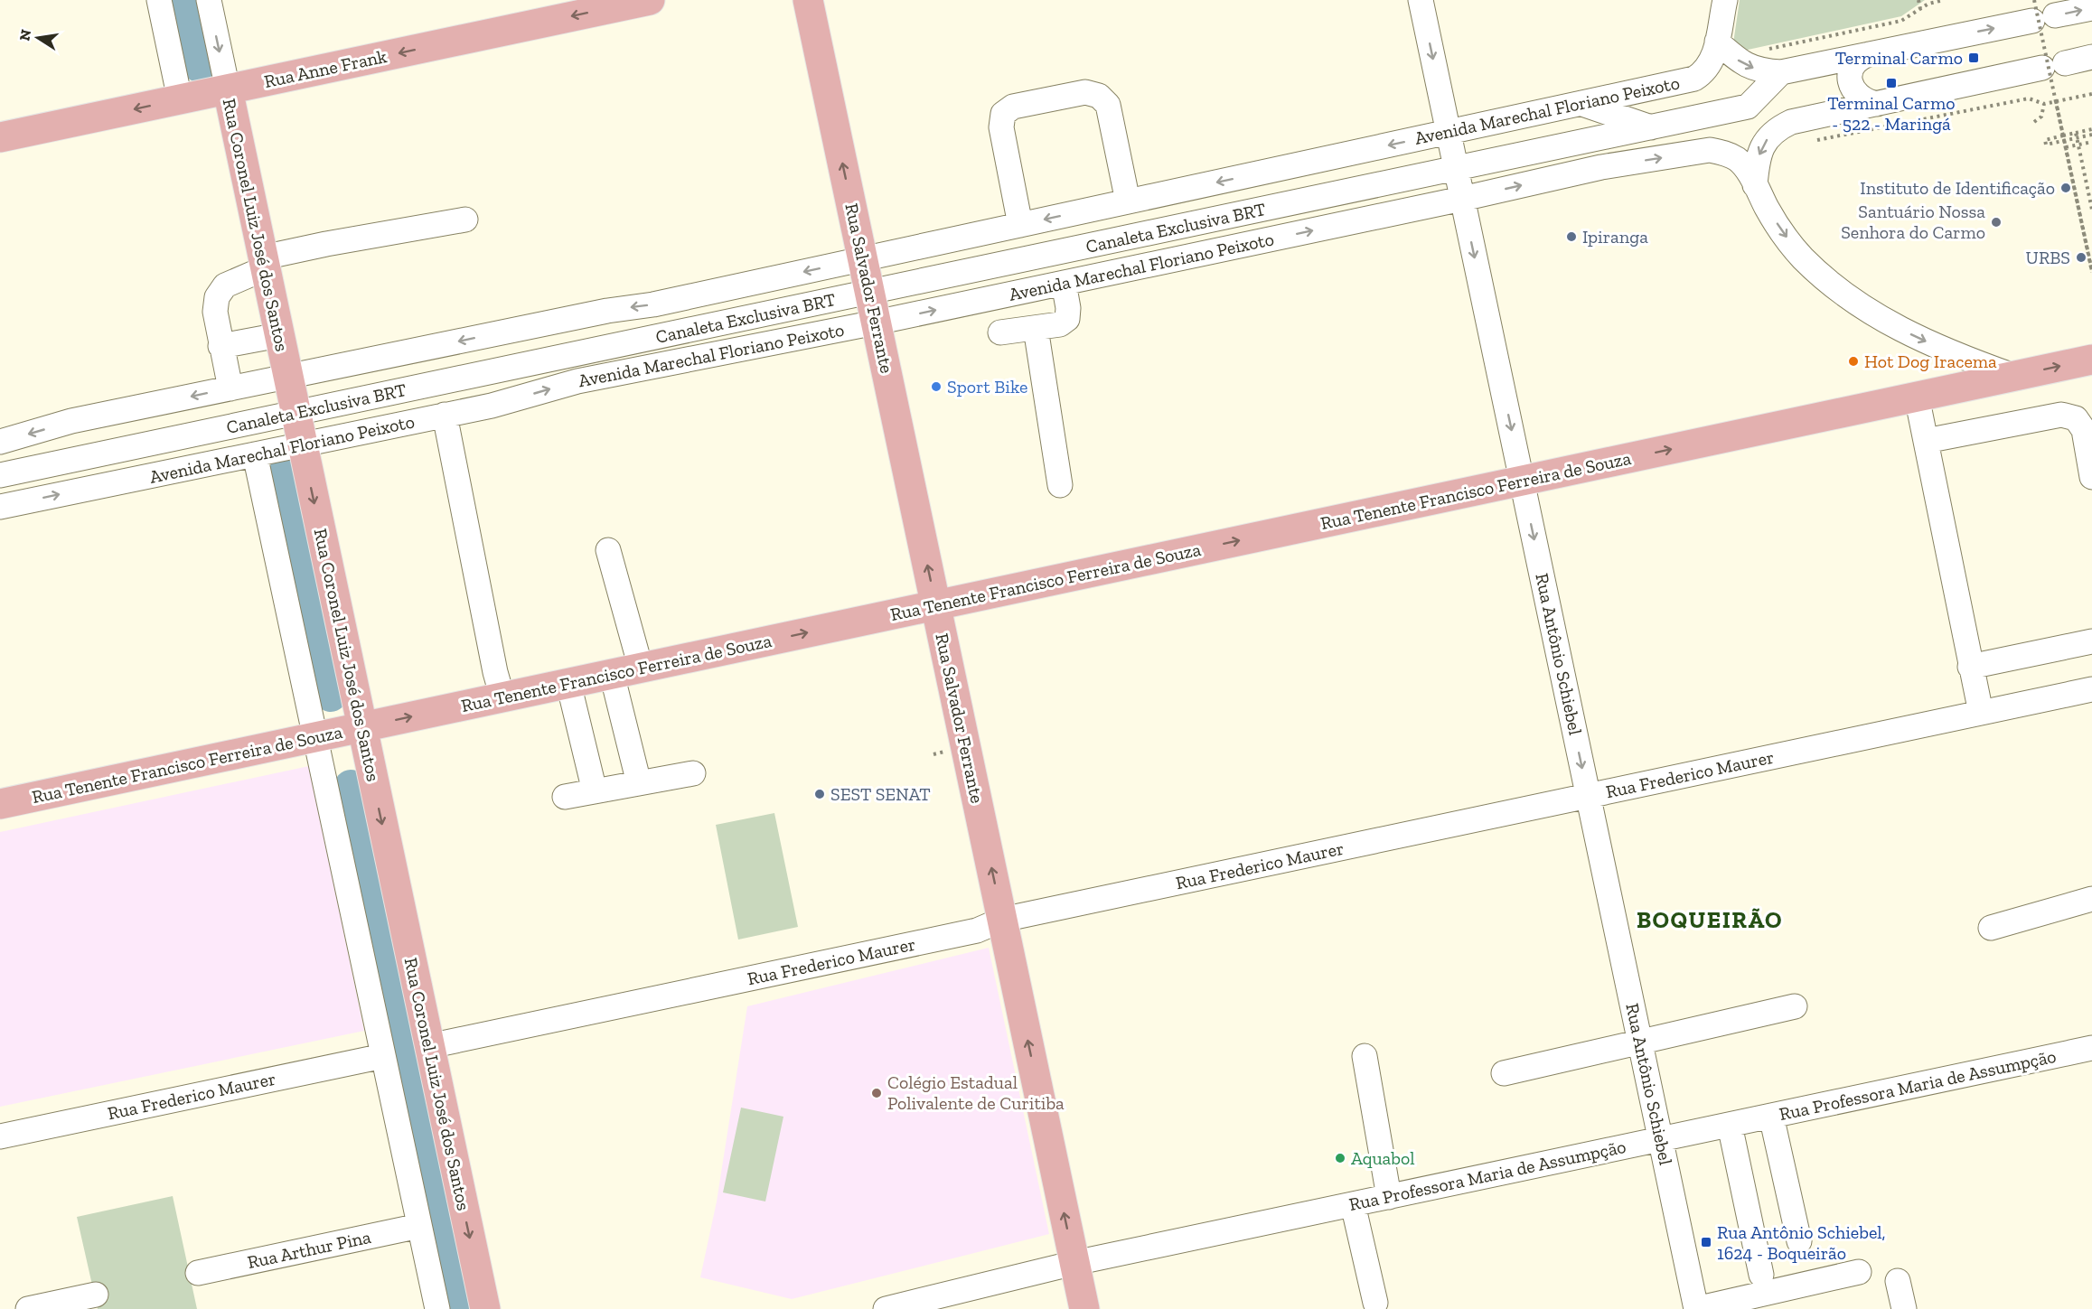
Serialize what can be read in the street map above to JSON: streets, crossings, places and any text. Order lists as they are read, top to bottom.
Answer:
{
  "streets": {
    "main road": [
      "Rua Anne Frank",
      "Rua Coronel Luiz José dos Santos",
      "Rua Salvador Ferrante",
      "Rua Tenente Francisco Ferreira de Souza"
    ],
    "street": [
      "Avenida Marechal Floriano Peixoto",
      "Canaleta Exclusiva BRT",
      "Rua Antônio Schiebel",
      "Rua Frederico Maurer",
      "Rua Professora Maria de Assumpção",
      "Rua Arthur Pina"
    ]
  },
  "crossings": [
    ["Rua Anne Frank", "Rua Coronel Luiz José dos Santos"],
    ["Avenida Marechal Floriano Peixoto", "Rua Coronel Luiz José dos Santos"],
    ["Avenida Marechal Floriano Peixoto", "Canaleta Exclusiva BRT"],
    ["Avenida Marechal Floriano Peixoto", "Rua Salvador Ferrante"],
    ["Avenida Marechal Floriano Peixoto", "Rua Antônio Schiebel"],
    ["Rua Coronel Luiz José dos Santos", "Canaleta Exclusiva BRT"],
    ["Rua Coronel Luiz José dos Santos", "Rua Tenente Francisco Ferreira de Souza"],
    ["Rua Coronel Luiz José dos Santos", "Rua Frederico Maurer"],
    ["Canaleta Exclusiva BRT", "Rua Salvador Ferrante"],
    ["Canaleta Exclusiva BRT", "Rua Antônio Schiebel"],
    ["Rua Salvador Ferrante", "Rua Tenente Francisco Ferreira de Souza"],
    ["Rua Salvador Ferrante", "Rua Frederico Maurer"],
    ["Rua Salvador Ferrante", "Rua Professora Maria de Assumpção"],
    ["Rua Tenente Francisco Ferreira de Souza", "Rua Antônio Schiebel"],
    ["Rua Antônio Schiebel", "Rua Frederico Maurer"],
    ["Rua Antônio Schiebel", "Rua Professora Maria de Assumpção"]
  ],
  "one_way": [
    "Rua Anne Frank",
    "Rua Salvador Ferrante",
    "Rua Tenente Francisco Ferreira de Souza",
    "Rua Antônio Schiebel"
  ],
  "districts": ["BOQUEIRÃO"],
  "places": {
    "transit": ["Terminal Carmo", "Terminal Carmo - 522 - Maringá", "Rua Antônio Schiebel, 1624 - Boqueirão"],
    "other": [
      "Instituto de Identificação",
      "Santuário Nossa Senhora do Carmo",
      "Ipiranga",
      "URBS",
      "Hot Dog Iracema",
      "Sport Bike",
      "SEST SENAT",
      "Colégio Estadual Polivalente de Curitiba",
      "Aquabol"
    ]
  },
  "north": "left"
}
